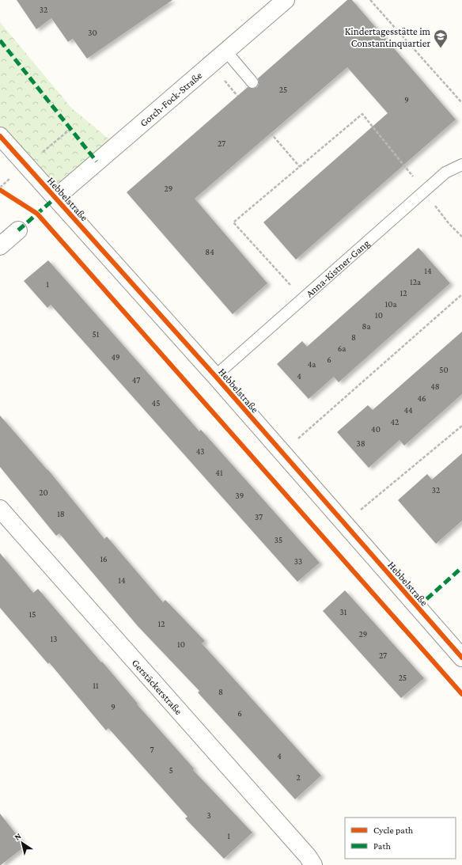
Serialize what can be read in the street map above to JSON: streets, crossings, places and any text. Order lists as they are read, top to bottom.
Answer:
{
  "streets": {
    "street": ["Gorch-Fock-Straße", "Hebbelstraße", "Gerstäckerstraße"],
    "lane": ["Anna-Kistner-Gang"]
  },
  "crossings": [
    ["Gorch-Fock-Straße", "Hebbelstraße"],
    ["Hebbelstraße", "Anna-Kistner-Gang"]
  ],
  "places": {
    "school or university": ["Kindertagesstätte im Constantinquartier"]
  },
  "house_numbers": [
    "32",
    "30",
    "25",
    "9",
    "27",
    "29",
    "84",
    "14",
    "12a",
    "1",
    "12",
    "10a",
    "10",
    "8a",
    "51",
    "8",
    "6a",
    "49",
    "6",
    "4a",
    "50",
    "4",
    "47",
    "48",
    "46",
    "45",
    "44",
    "42",
    "40",
    "38",
    "43",
    "41",
    "32",
    "20",
    "39",
    "18",
    "37",
    "35",
    "16",
    "33",
    "14",
    "31",
    "15",
    "12",
    "29",
    "13",
    "10",
    "27",
    "25",
    "11",
    "8",
    "9",
    "6",
    "7",
    "4",
    "5",
    "2",
    "3",
    "1"
  ],
  "legend": ["Cycle path", "Path"],
  "north": "top left"
}
